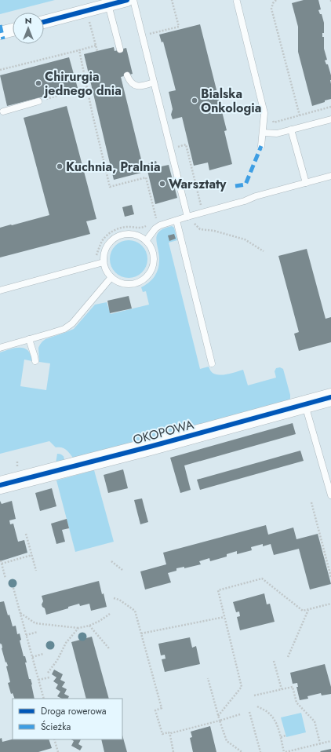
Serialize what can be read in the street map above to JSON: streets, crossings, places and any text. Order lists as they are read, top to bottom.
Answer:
{
  "streets": {
    "street": ["OKOPOWA"]
  },
  "places": [
    "Chirurgia jednego dnia",
    "Bialska Onkologia",
    "Kuchnia, Pralnia",
    "Warsztaty"
  ],
  "legend": ["Droga rowerowa", "Ścieżka"],
  "north": "top"
}
